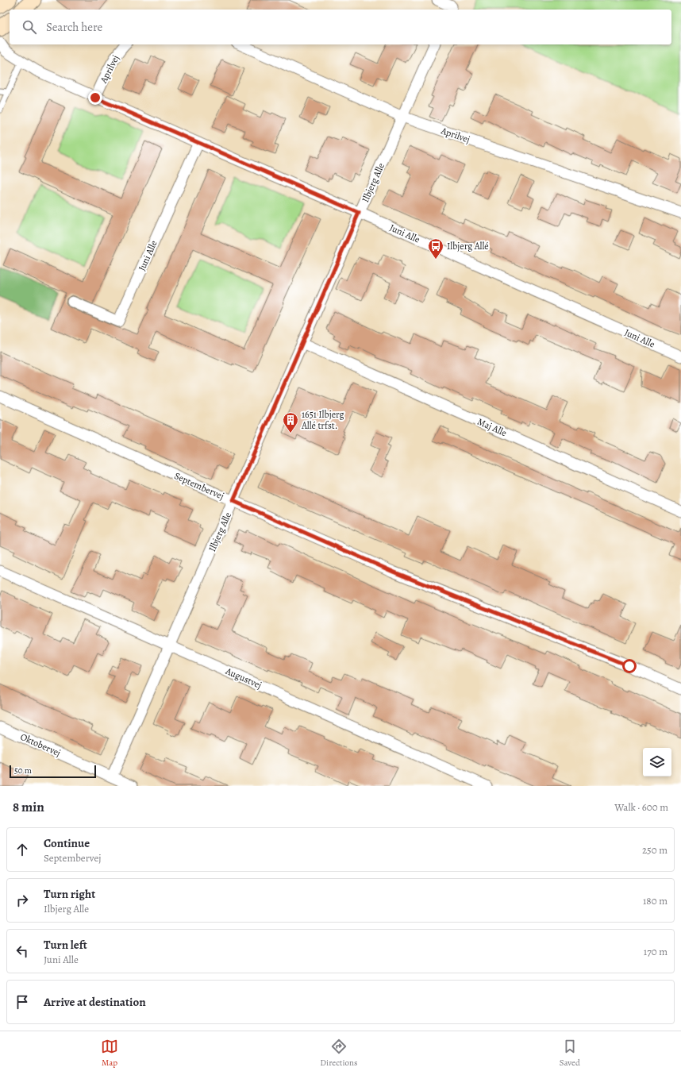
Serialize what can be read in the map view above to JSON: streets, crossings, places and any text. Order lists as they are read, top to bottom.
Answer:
{
  "streets": {
    "street": [
      "Aprilvej",
      "Ilbjerg Alle",
      "Juni Alle",
      "Maj Alle",
      "Septembervej",
      "Augustvej",
      "Oktobervej"
    ]
  },
  "crossings": [
    ["Aprilvej", "Ilbjerg Alle"],
    ["Aprilvej", "Juni Alle"],
    ["Ilbjerg Alle", "Juni Alle"],
    ["Ilbjerg Alle", "Maj Alle"],
    ["Ilbjerg Alle", "Septembervej"],
    ["Ilbjerg Alle", "Augustvej"],
    ["Ilbjerg Alle", "Oktobervej"]
  ],
  "places": {
    "bus stop": ["Ilbjerg Allé"],
    "building": ["1651 Ilbjerg Allé trfst."]
  },
  "scale_bar": "50 m",
  "page": {
    "search": "Search here",
    "scale": "50 m",
    "heading": ["8 min", "Walk · 600 m"],
    "list": [
      ["Continue", "Septembervej", "250 m"],
      ["Turn right", "Ilbjerg Alle", "180 m"],
      ["Turn left", "Juni Alle", "170 m"],
      "Arrive at destination"
    ],
    "nav": ["Map", "Directions", "Saved"]
  }
}
